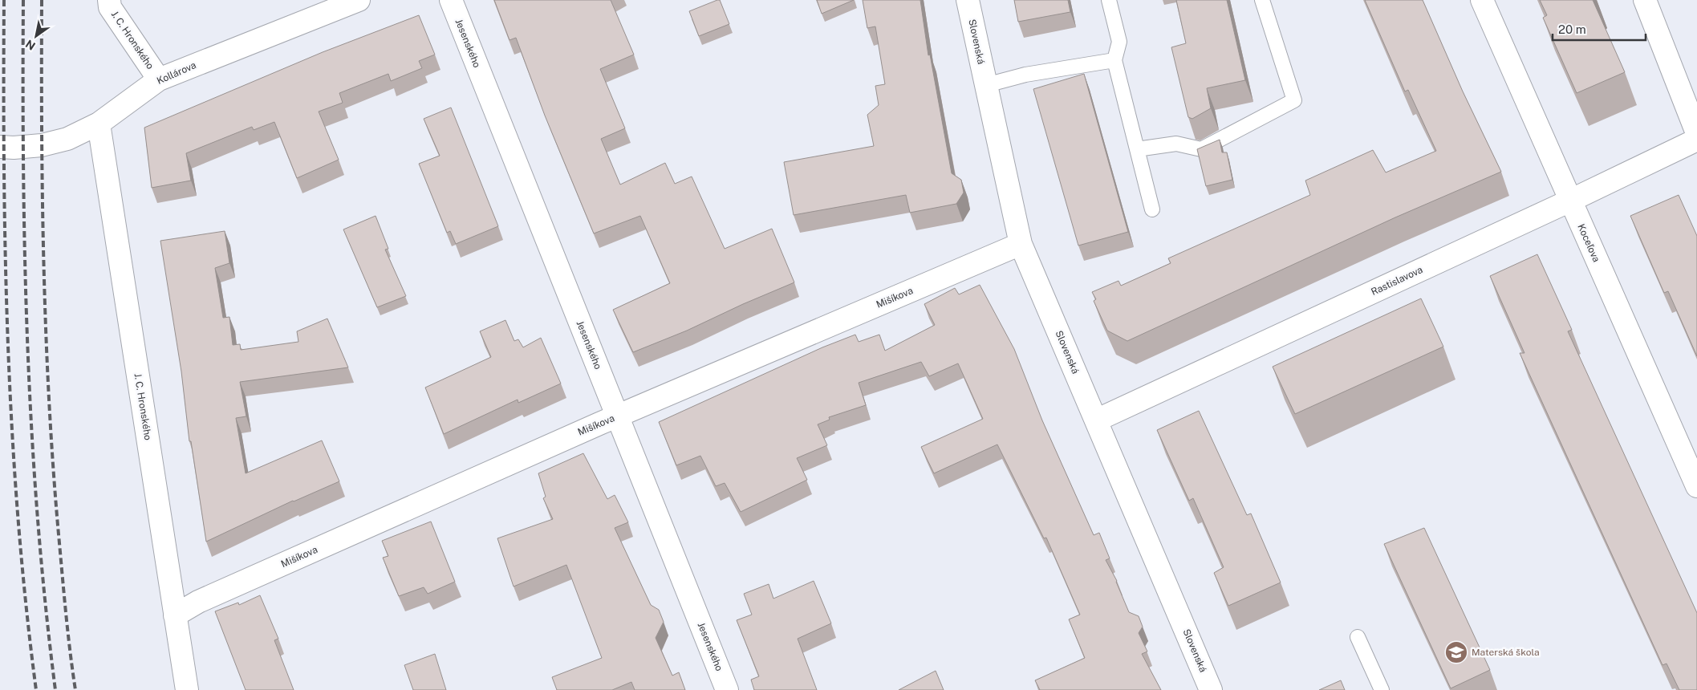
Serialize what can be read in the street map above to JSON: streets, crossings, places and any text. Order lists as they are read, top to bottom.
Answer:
{
  "streets": {
    "street": [
      "J. C. Hronského",
      "Slovenská",
      "Jesenského",
      "Kollárova",
      "Koceľova",
      "Rastislavova",
      "Mišíkova"
    ]
  },
  "crossings": [
    ["J. C. Hronského", "Kollárova"],
    ["J. C. Hronského", "Mišíkova"],
    ["Slovenská", "Rastislavova"],
    ["Slovenská", "Mišíkova"],
    ["Jesenského", "Mišíkova"],
    ["Koceľova", "Rastislavova"]
  ],
  "places": {
    "school or university": ["Materská škola"]
  },
  "scale_bar": "20 m",
  "north": "bottom left"
}
